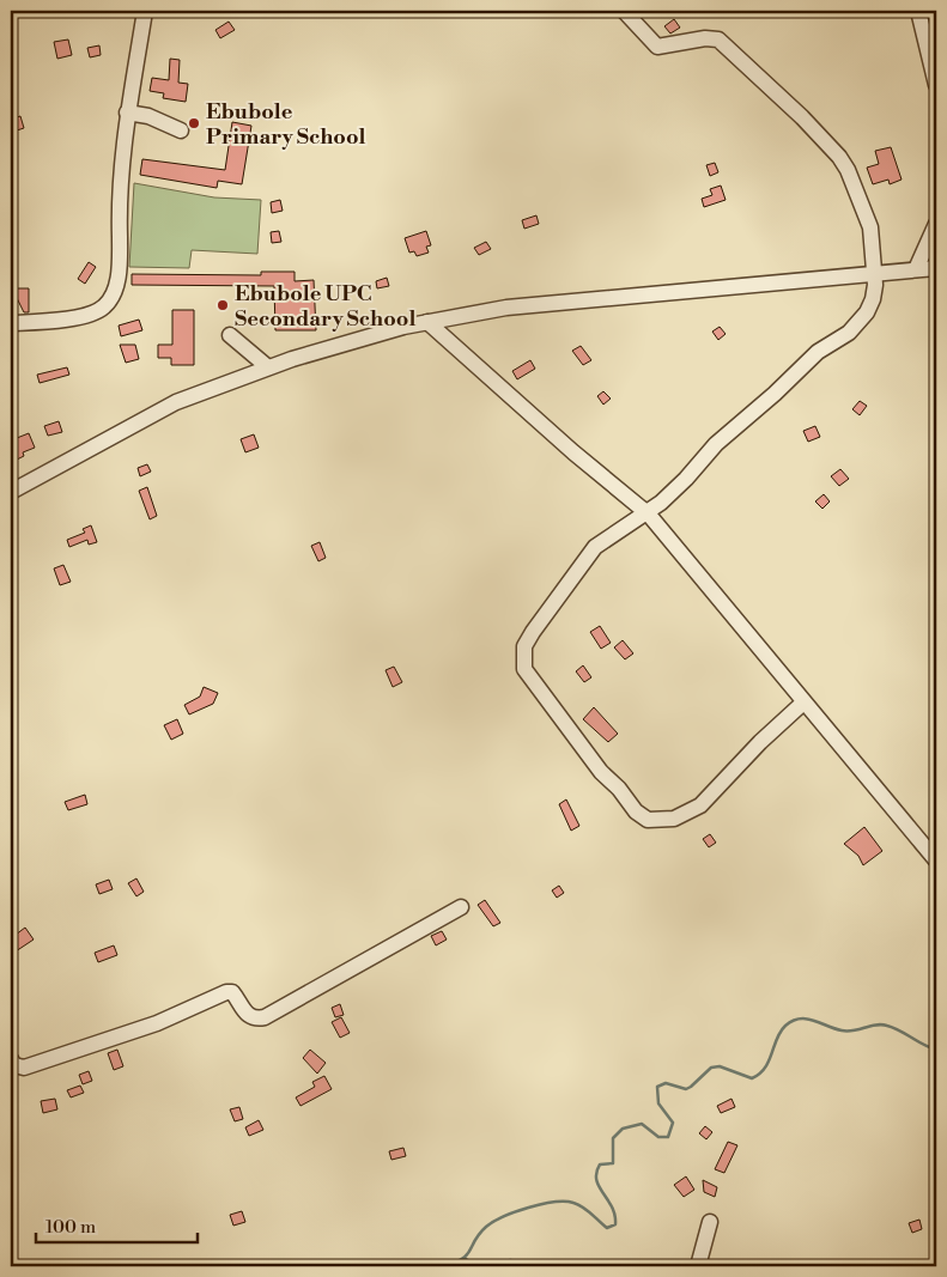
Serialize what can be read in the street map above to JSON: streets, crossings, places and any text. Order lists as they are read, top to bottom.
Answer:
{
  "places": ["Ebubole Primary School", "Ebubole UPC Secondary School"],
  "scale_bar": "100 m"
}
